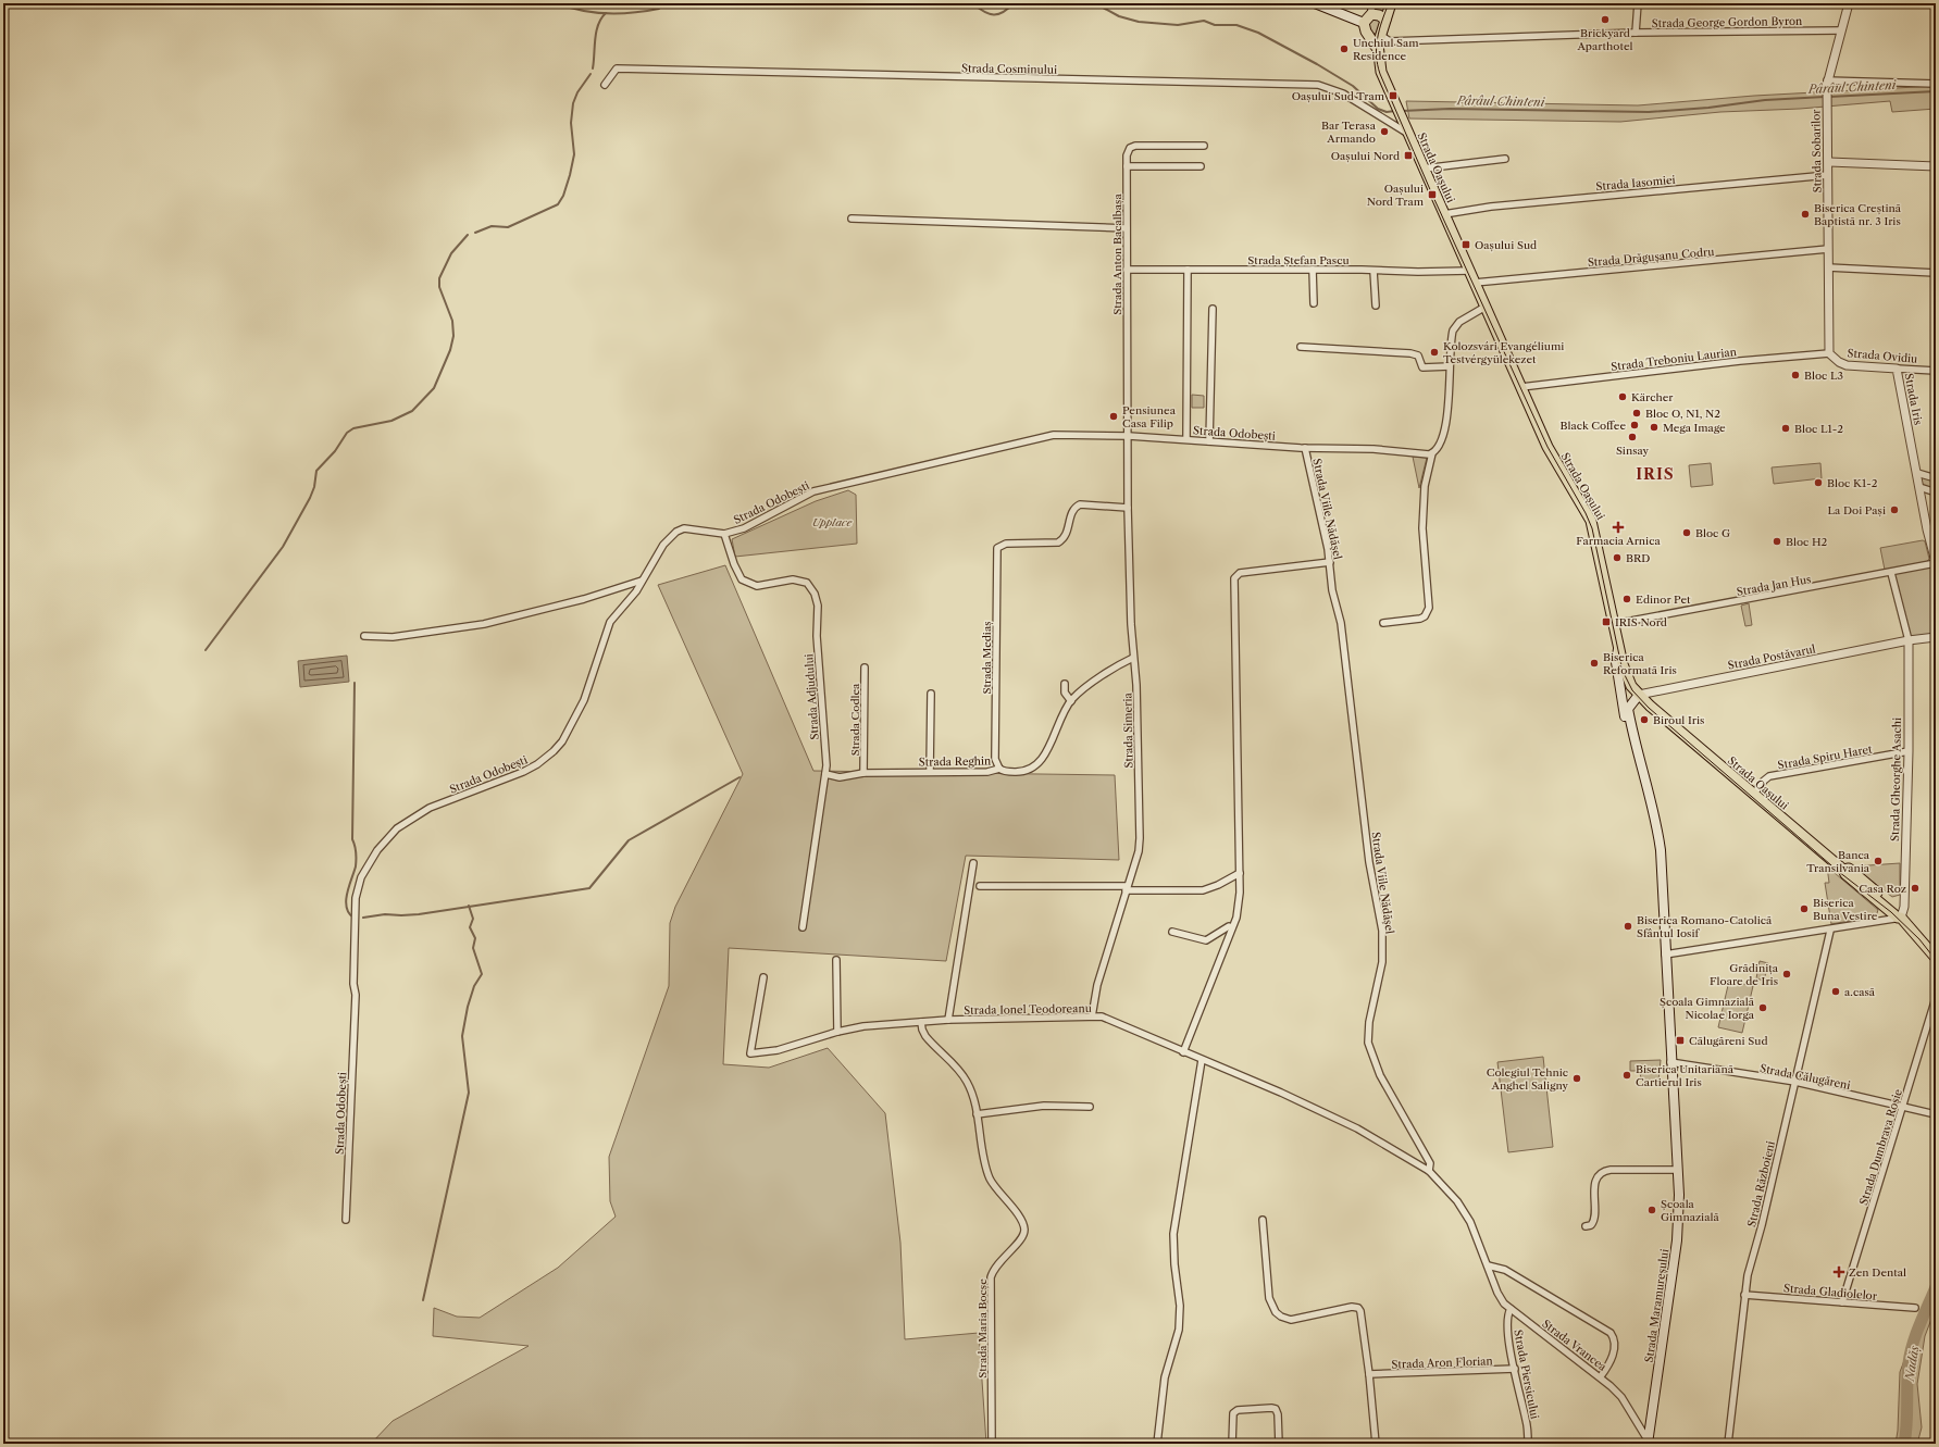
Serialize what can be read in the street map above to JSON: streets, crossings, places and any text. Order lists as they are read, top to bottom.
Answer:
{
  "streets": {
    "main road": ["Strada Oașului", "Strada Maramureșului"],
    "street": [
      "Strada George Gordon Byron",
      "Strada Cosminului",
      "Strada Sobarilor",
      "Strada Iasomiei",
      "Strada Anton Bacalbașa",
      "Strada Drăgușanu Codru",
      "Strada Ștefan Pascu",
      "Strada Ovidiu",
      "Strada Treboniu Laurian",
      "Strada Iris",
      "Strada Odobești",
      "Strada Viile Nădășel",
      "Strada Jan Hus",
      "Strada Postăvarul",
      "Strada Mediaș",
      "Strada Adjudului",
      "Strada Codlea",
      "Strada Simeria",
      "Strada Spiru Haret",
      "Strada Reghin",
      "Strada Gheorghe Asachi",
      "Strada Ionel Teodoreanu",
      "Strada Călugăreni",
      "Strada Dumbrava Roșie",
      "Strada Războieni",
      "Strada Gladiolelor",
      "Strada Maria Bocșe",
      "Strada Vrancea",
      "Strada Aron Florian",
      "Strada Piersicului"
    ]
  },
  "crossings": [
    ["Strada George Gordon Byron", "Strada Sobarilor"],
    ["Strada George Gordon Byron", "Strada Oașului"],
    ["Strada Cosminului", "Strada Oașului"],
    ["Strada Sobarilor", "Strada Iasomiei"],
    ["Strada Sobarilor", "Strada Drăgușanu Codru"],
    ["Strada Sobarilor", "Strada Ovidiu"],
    ["Strada Sobarilor", "Strada Treboniu Laurian"],
    ["Strada Oașului", "Strada Iasomiei"],
    ["Strada Oașului", "Strada Drăgușanu Codru"],
    ["Strada Oașului", "Strada Ștefan Pascu"],
    ["Strada Oașului", "Strada Treboniu Laurian"],
    ["Strada Oașului", "Strada Jan Hus"],
    ["Strada Oașului", "Strada Postăvarul"],
    ["Strada Oașului", "Strada Spiru Haret"],
    ["Strada Oașului", "Strada Gheorghe Asachi"],
    ["Strada Oașului", "Strada Maramureșului"],
    ["Strada Anton Bacalbașa", "Strada Ștefan Pascu"],
    ["Strada Anton Bacalbașa", "Strada Odobești"],
    ["Strada Anton Bacalbașa", "Strada Simeria"],
    ["Strada Ovidiu", "Strada Treboniu Laurian"],
    ["Strada Ovidiu", "Strada Iris"],
    ["Strada Iris", "Strada Jan Hus"],
    ["Strada Odobești", "Strada Viile Nădășel"],
    ["Strada Odobești", "Strada Adjudului"],
    ["Strada Odobești", "Strada Simeria"],
    ["Strada Viile Nădășel", "Strada Ionel Teodoreanu"],
    ["Strada Viile Nădășel", "Strada Vrancea"],
    ["Strada Postăvarul", "Strada Gheorghe Asachi"],
    ["Strada Postăvarul", "Strada Maramureșului"],
    ["Strada Mediaș", "Strada Simeria"],
    ["Strada Mediaș", "Strada Reghin"],
    ["Strada Adjudului", "Strada Reghin"],
    ["Strada Codlea", "Strada Reghin"],
    ["Strada Simeria", "Strada Reghin"],
    ["Strada Simeria", "Strada Ionel Teodoreanu"],
    ["Strada Spiru Haret", "Strada Gheorghe Asachi"],
    ["Strada Ionel Teodoreanu", "Strada Maria Bocșe"],
    ["Strada Călugăreni", "Strada Dumbrava Roșie"],
    ["Strada Călugăreni", "Strada Războieni"],
    ["Strada Călugăreni", "Strada Maramureșului"],
    ["Strada Dumbrava Roșie", "Strada Gladiolelor"],
    ["Strada Războieni", "Strada Gladiolelor"],
    ["Strada Maramureșului", "Strada Vrancea"],
    ["Strada Vrancea", "Strada Piersicului"],
    ["Strada Aron Florian", "Strada Piersicului"]
  ],
  "districts": ["IRIS"],
  "water": ["Pârâul Chinteni", "Nadăș"],
  "parks": ["Upplace"],
  "places": {
    "other": [
      "Brickyard Aparthotel",
      "Unchiul Sam Residence",
      "Bar Terasa Armando",
      "Biserica Creștină Baptistă nr. 3 Iris",
      "Kolozsvári Evangéliumi Testvérgyülekezet",
      "Bloc L3",
      "Kärcher",
      "Bloc O, N1, N2",
      "Pensiunea Casa Filip",
      "Black Coffee",
      "Mega Image",
      "Bloc L1-2",
      "Sinsay",
      "Bloc K1-2",
      "La Doi Pași",
      "Bloc G",
      "Bloc H2",
      "BRD",
      "Edinor Pet",
      "Biserica Reformată Iris",
      "Biroul Iris",
      "Banca Transilvania",
      "Casa Roz",
      "Biserica Buna Vestire",
      "Biserica Romano-Catolică Sfântul Iosif",
      "Grădinița Floare de Iris",
      "a.casă",
      "Școala Gimnazială Nicolae Iorga",
      "Biserica Unitariană Cartierul Iris",
      "Colegiul Tehnic Anghel Saligny",
      "Școala Gimnazială"
    ],
    "transit": [
      "Oașului Sud Tram",
      "Oașului Nord",
      "Oașului Nord Tram",
      "Oașului Sud",
      "IRIS Nord",
      "Călugăreni Sud"
    ],
    "health": ["Farmacia Arnica", "Zen Dental"]
  }
}
